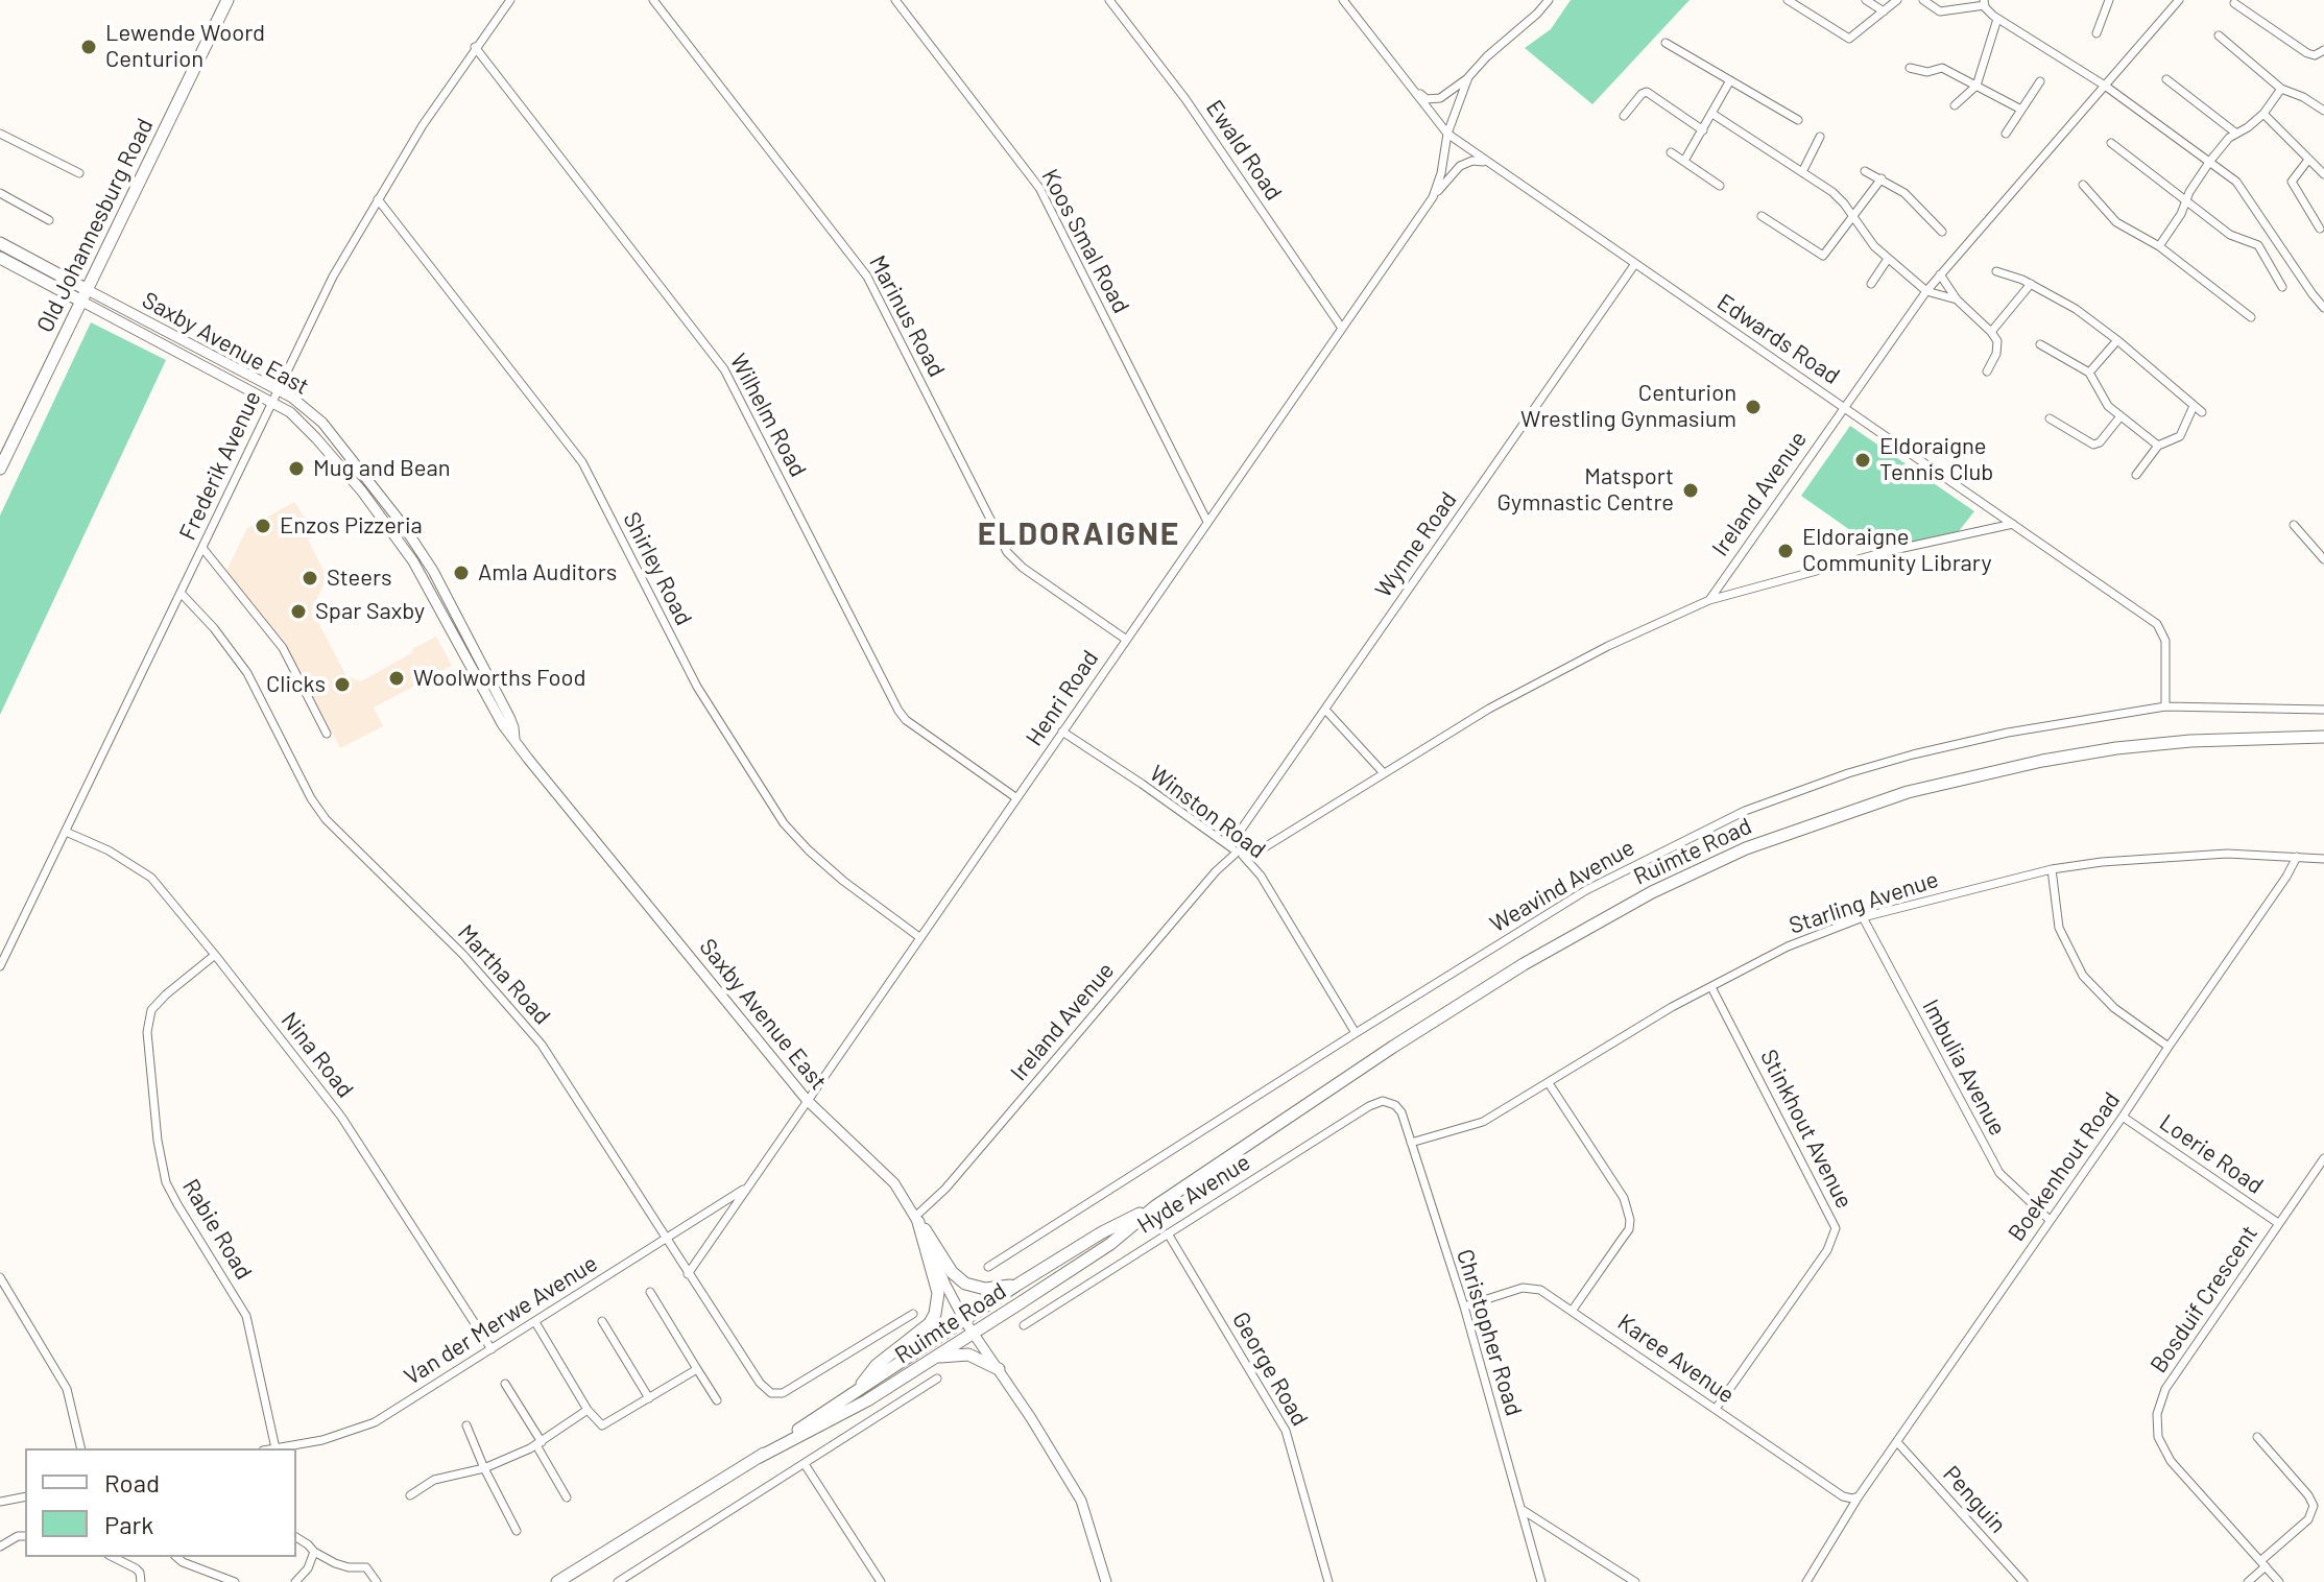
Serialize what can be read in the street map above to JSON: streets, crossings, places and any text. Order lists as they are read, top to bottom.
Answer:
{
  "streets": {
    "main road": ["Old Johannesburg Road", "Ruimte Road"],
    "street": [
      "Ewald Road",
      "Koos Smal Road",
      "Marinus Road",
      "Edwards Road",
      "Saxby Avenue East",
      "Wilhelm Road",
      "Frederik Avenue",
      "Ireland Avenue",
      "Wynne Road",
      "Shirley Road",
      "Henri Road",
      "Winston Road",
      "Weavind Avenue",
      "Starling Avenue",
      "Martha Road",
      "Nina Road",
      "Imbulia Avenue",
      "Stinkhout Avenue",
      "Loerie Road",
      "Boekenhout Road",
      "Hyde Avenue",
      "Rabie Road",
      "Bosduif Crescent",
      "Van der Merwe Avenue",
      "Christopher Road",
      "Karee Avenue",
      "George Road",
      "Penguin"
    ]
  },
  "crossings": [
    ["Ewald Road", "Henri Road"],
    ["Old Johannesburg Road", "Saxby Avenue East"],
    ["Koos Smal Road", "Henri Road"],
    ["Marinus Road", "Henri Road"],
    ["Edwards Road", "Ireland Avenue"],
    ["Edwards Road", "Wynne Road"],
    ["Edwards Road", "Henri Road"],
    ["Edwards Road", "Weavind Avenue"],
    ["Saxby Avenue East", "Frederik Avenue"],
    ["Saxby Avenue East", "Ireland Avenue"],
    ["Saxby Avenue East", "Henri Road"],
    ["Saxby Avenue East", "Ruimte Road"],
    ["Wilhelm Road", "Frederik Avenue"],
    ["Wilhelm Road", "Henri Road"],
    ["Frederik Avenue", "Shirley Road"],
    ["Frederik Avenue", "Martha Road"],
    ["Frederik Avenue", "Nina Road"],
    ["Ireland Avenue", "Winston Road"],
    ["Wynne Road", "Winston Road"],
    ["Shirley Road", "Henri Road"],
    ["Henri Road", "Winston Road"],
    ["Henri Road", "Martha Road"],
    ["Henri Road", "Van der Merwe Avenue"],
    ["Winston Road", "Weavind Avenue"],
    ["Starling Avenue", "Imbulia Avenue"],
    ["Starling Avenue", "Stinkhout Avenue"],
    ["Starling Avenue", "Boekenhout Road"],
    ["Starling Avenue", "Christopher Road"],
    ["Martha Road", "Van der Merwe Avenue"],
    ["Nina Road", "Rabie Road"],
    ["Nina Road", "Van der Merwe Avenue"],
    ["Imbulia Avenue", "Boekenhout Road"],
    ["Stinkhout Avenue", "Karee Avenue"],
    ["Loerie Road", "Boekenhout Road"],
    ["Loerie Road", "Bosduif Crescent"],
    ["Boekenhout Road", "Karee Avenue"],
    ["Boekenhout Road", "Penguin"],
    ["Hyde Avenue", "Christopher Road"],
    ["Hyde Avenue", "George Road"],
    ["Rabie Road", "Van der Merwe Avenue"],
    ["Christopher Road", "Karee Avenue"]
  ],
  "districts": ["ELDORAIGNE"],
  "places": [
    "Lewende Woord Centurion",
    "Centurion Wrestling Gynmasium",
    "Eldoraigne Tennis Club",
    "Mug and Bean",
    "Matsport Gymnastic Centre",
    "Enzos Pizzeria",
    "Eldoraigne Community Library",
    "Amla Auditors",
    "Steers",
    "Spar Saxby",
    "Woolworths Food",
    "Clicks"
  ],
  "legend": ["Road", "Park"]
}
